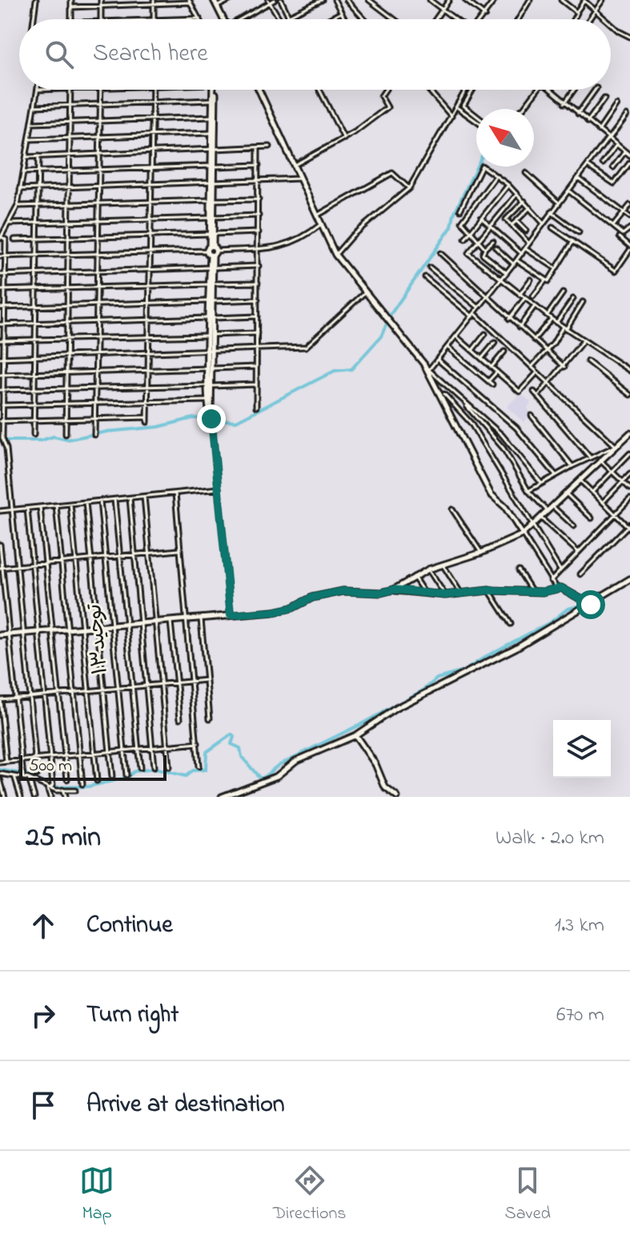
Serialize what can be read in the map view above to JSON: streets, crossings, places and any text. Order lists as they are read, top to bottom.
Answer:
{
  "streets": {
    "street": ["توحید۱۳"]
  },
  "scale_bar": "500 m",
  "north": "top left",
  "page": {
    "search": "Search here",
    "scale": "500 m",
    "heading": ["25 min", "Walk · 2.0 km"],
    "list": [
      ["Continue", "1.3 km"],
      ["Turn right", "670 m"],
      "Arrive at destination"
    ],
    "nav": ["Map", "Directions", "Saved"]
  }
}
